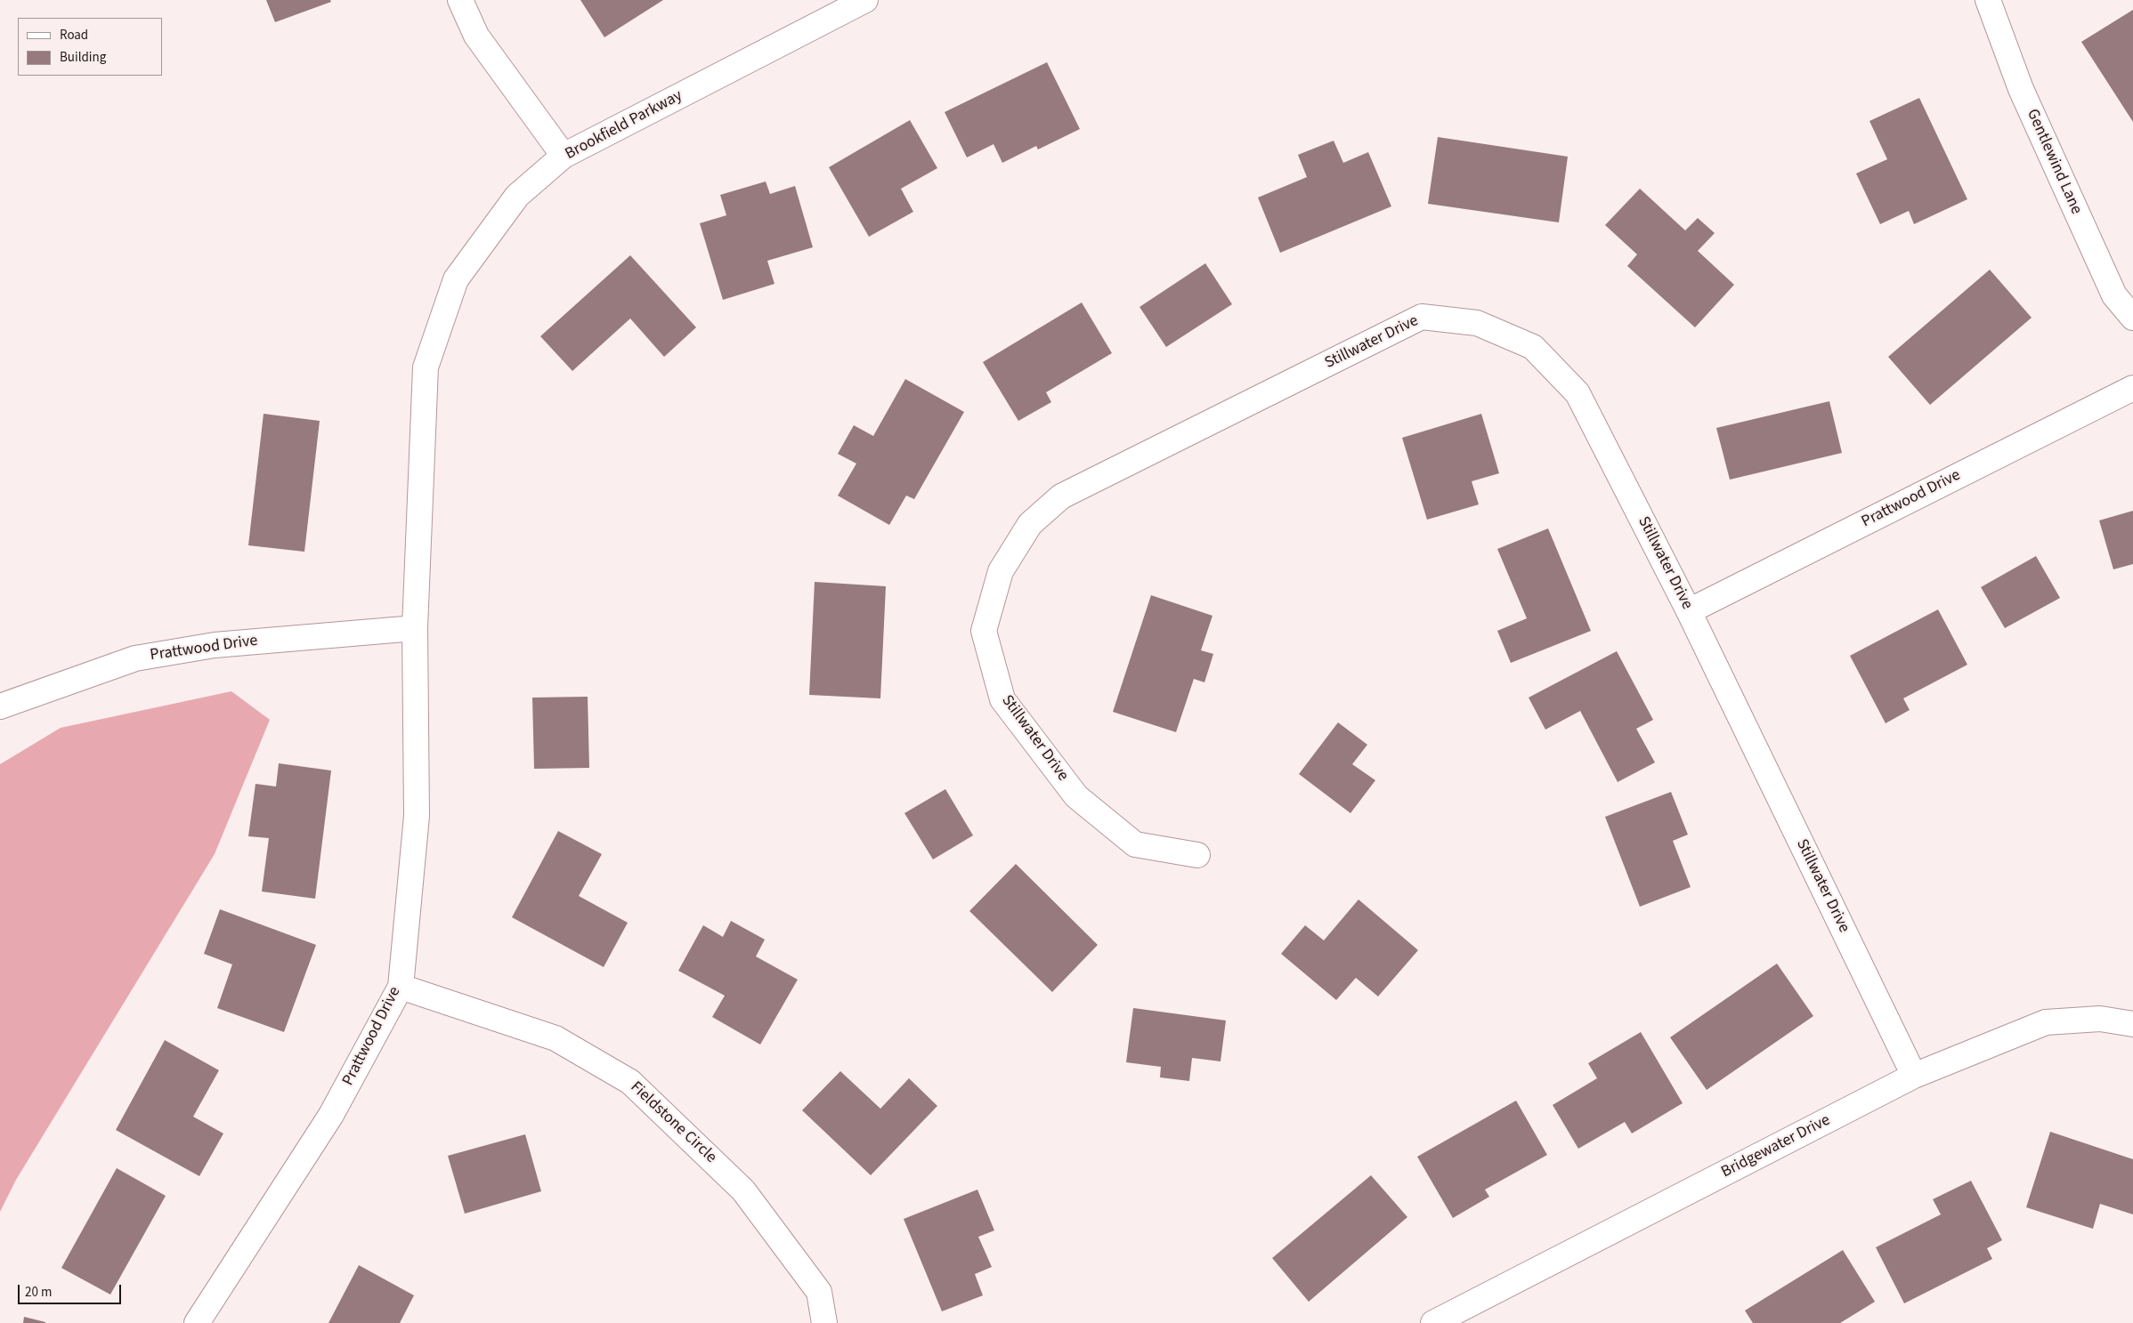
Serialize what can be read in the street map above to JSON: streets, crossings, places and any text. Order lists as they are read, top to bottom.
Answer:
{
  "streets": {
    "street": [
      "Brookfield Parkway",
      "Gentlewind Lane",
      "Stillwater Drive",
      "Prattwood Drive",
      "Fieldstone Circle",
      "Bridgewater Drive"
    ]
  },
  "crossings": [
    ["Brookfield Parkway", "Prattwood Drive"],
    ["Stillwater Drive", "Prattwood Drive"],
    ["Stillwater Drive", "Bridgewater Drive"],
    ["Prattwood Drive", "Fieldstone Circle"]
  ],
  "legend": ["Road", "Building"],
  "scale_bar": "20 m"
}
